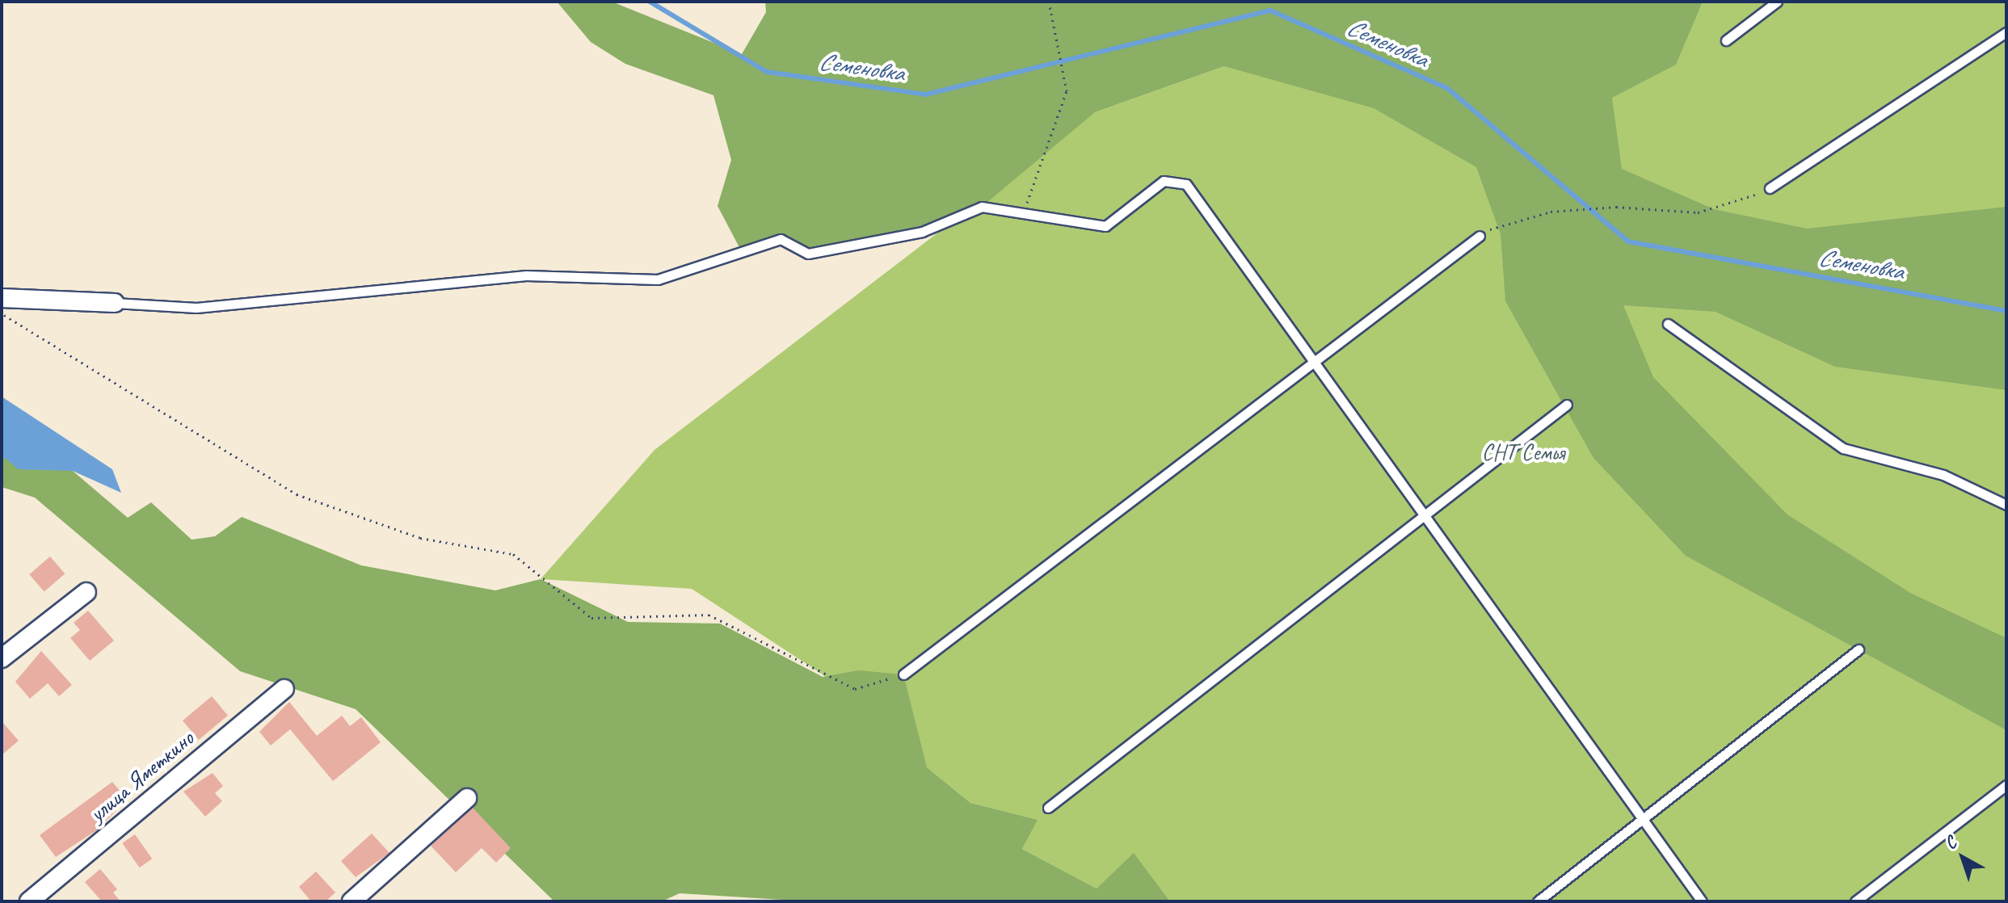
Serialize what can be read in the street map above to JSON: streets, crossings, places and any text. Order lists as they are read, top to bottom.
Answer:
{
  "streets": {
    "street": ["улица Яметкино"]
  },
  "water": ["Семеновка"],
  "parks": ["СНТ Семья"],
  "north": "top left"
}
